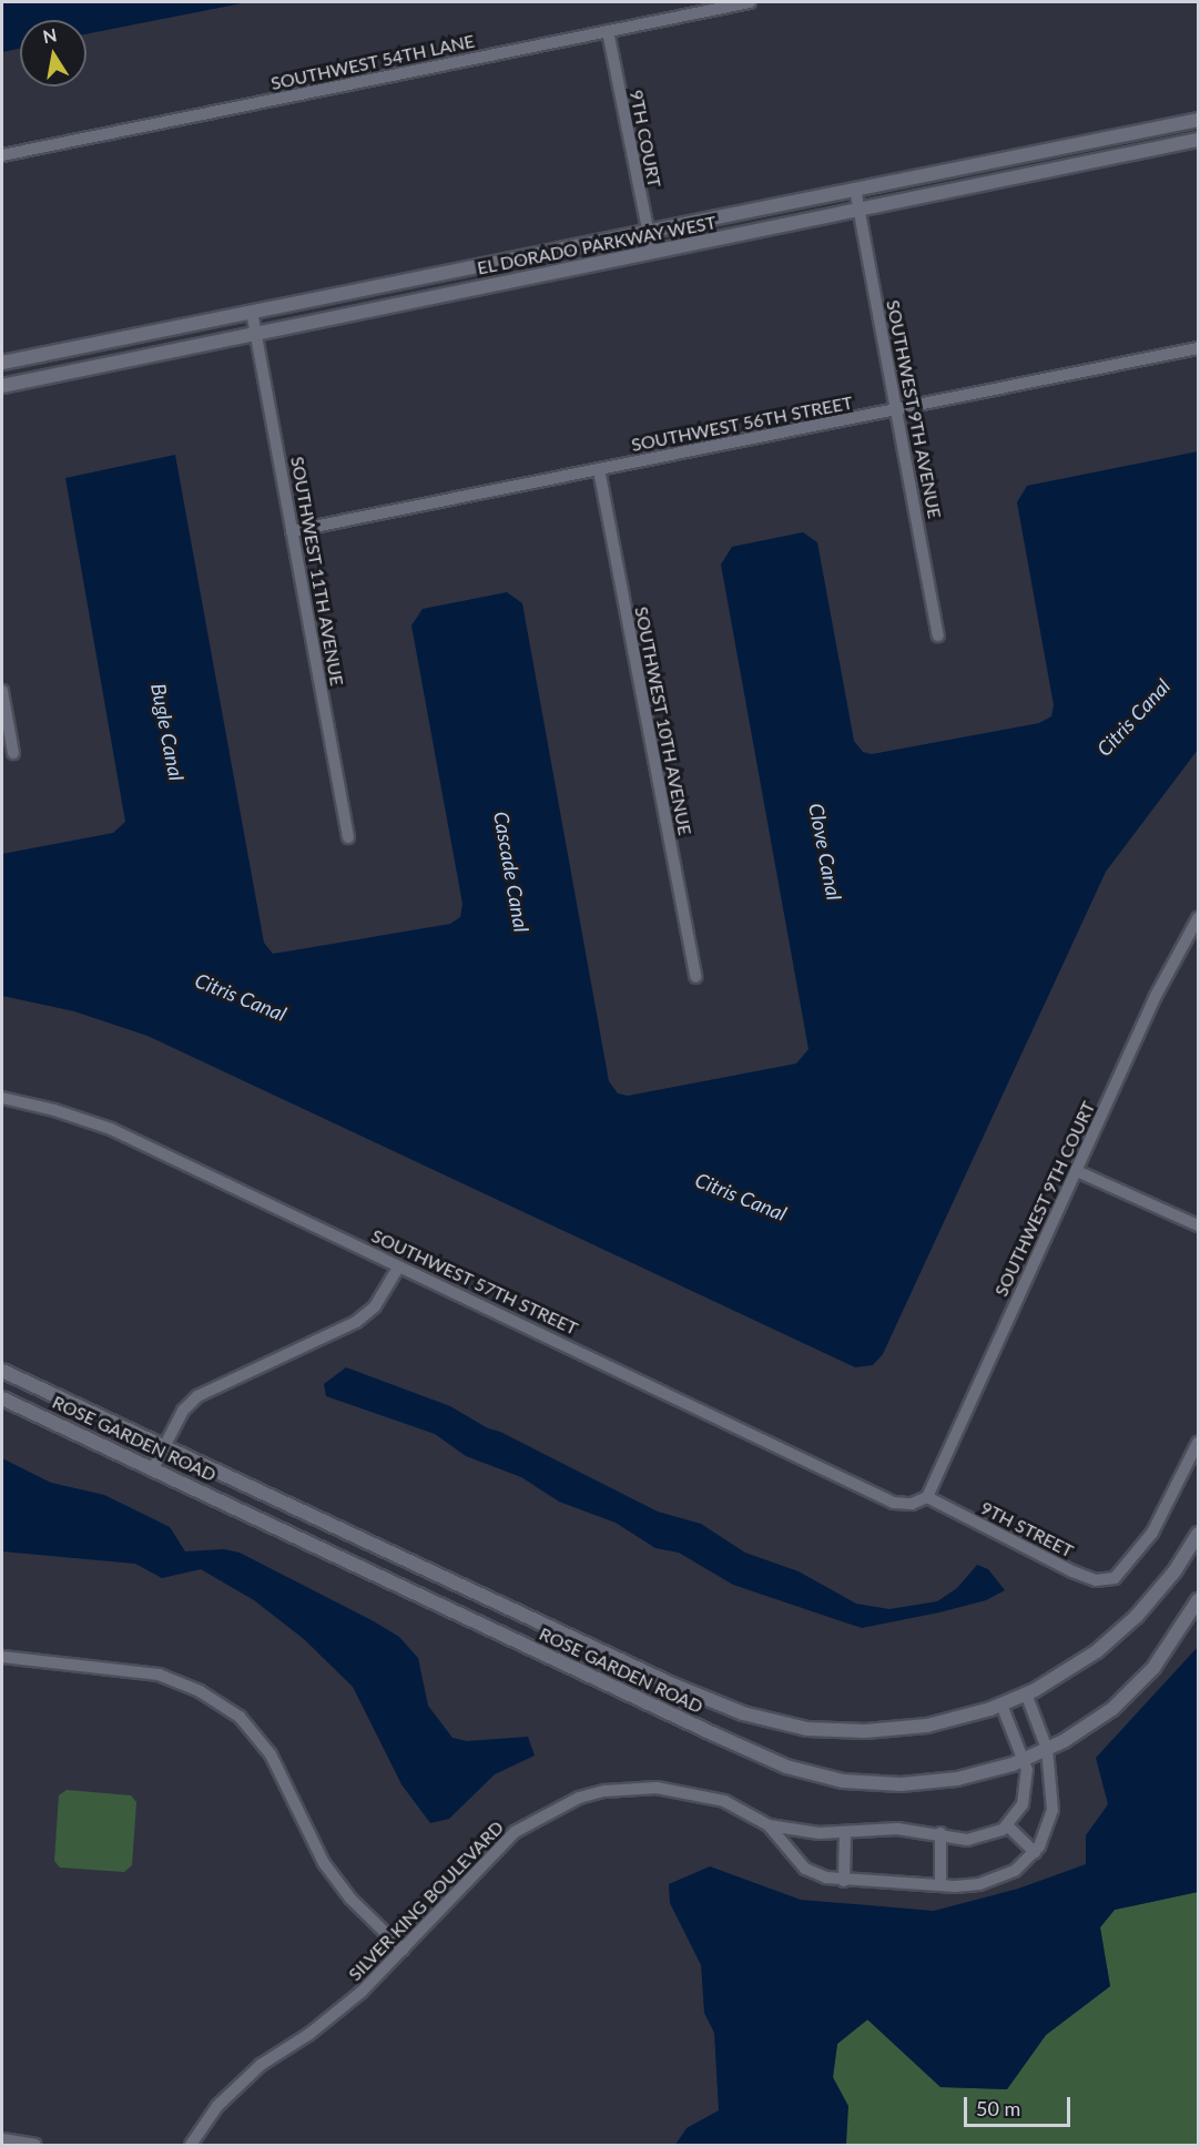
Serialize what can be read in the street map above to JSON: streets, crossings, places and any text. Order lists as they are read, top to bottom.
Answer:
{
  "streets": {
    "street": [
      "SOUTHWEST 54TH LANE",
      "9TH COURT",
      "EL DORADO PARKWAY WEST",
      "SOUTHWEST 9TH AVENUE",
      "SOUTHWEST 56TH STREET",
      "SOUTHWEST 11TH AVENUE",
      "SOUTHWEST 10TH AVENUE",
      "SOUTHWEST 9TH COURT",
      "SOUTHWEST 57TH STREET",
      "ROSE GARDEN ROAD",
      "9TH STREET",
      "SILVER KING BOULEVARD"
    ]
  },
  "crossings": [
    ["SOUTHWEST 54TH LANE", "9TH COURT"],
    ["9TH COURT", "EL DORADO PARKWAY WEST"],
    ["EL DORADO PARKWAY WEST", "SOUTHWEST 9TH AVENUE"],
    ["EL DORADO PARKWAY WEST", "SOUTHWEST 11TH AVENUE"],
    ["SOUTHWEST 9TH AVENUE", "SOUTHWEST 56TH STREET"],
    ["SOUTHWEST 56TH STREET", "SOUTHWEST 11TH AVENUE"],
    ["SOUTHWEST 56TH STREET", "SOUTHWEST 10TH AVENUE"],
    ["SOUTHWEST 9TH COURT", "SOUTHWEST 57TH STREET"],
    ["SOUTHWEST 9TH COURT", "9TH STREET"],
    ["SOUTHWEST 57TH STREET", "9TH STREET"],
    ["ROSE GARDEN ROAD", "SILVER KING BOULEVARD"]
  ],
  "water": [
    "Citris Canal",
    "Bugle Canal",
    "Clove Canal",
    "Cascade Canal"
  ],
  "scale_bar": "50 m",
  "north": "top"
}
